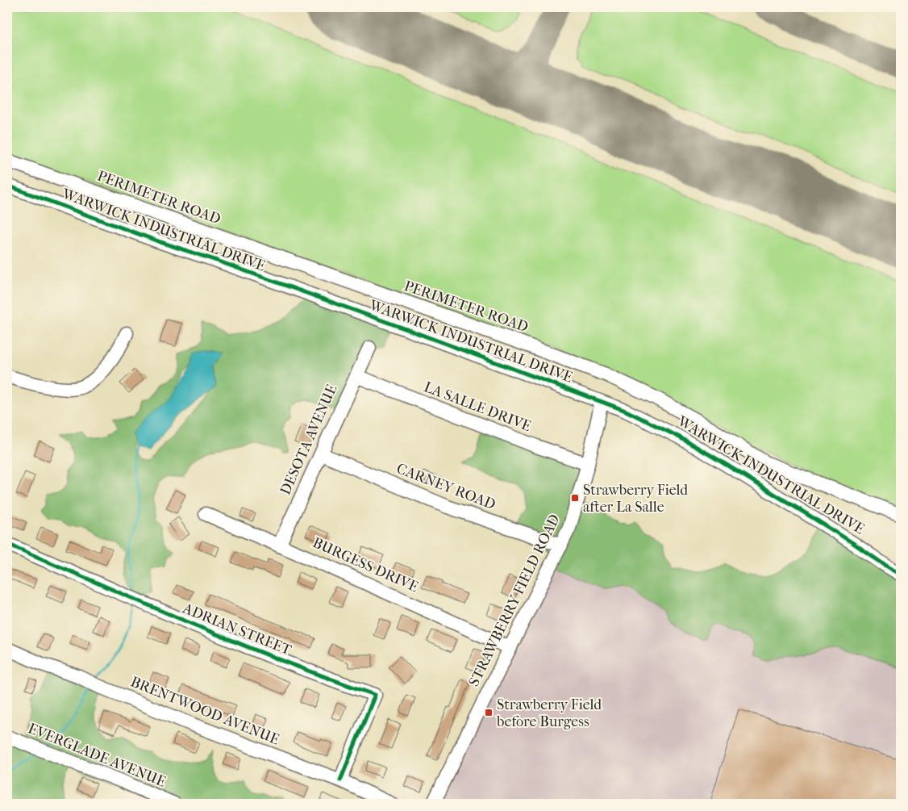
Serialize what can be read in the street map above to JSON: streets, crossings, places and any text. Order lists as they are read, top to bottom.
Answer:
{
  "streets": {
    "street": [
      "PERIMETER ROAD",
      "WARWICK INDUSTRIAL DRIVE",
      "LA SALLE DRIVE",
      "DESOTA AVENUE",
      "CARNEY ROAD",
      "BURGESS DRIVE",
      "STRAWBERRY FIELD ROAD",
      "ADRIAN STREET",
      "BRENTWOOD AVENUE",
      "EVERGLADE AVENUE"
    ]
  },
  "crossings": [
    ["WARWICK INDUSTRIAL DRIVE", "STRAWBERRY FIELD ROAD"],
    ["LA SALLE DRIVE", "DESOTA AVENUE"],
    ["LA SALLE DRIVE", "STRAWBERRY FIELD ROAD"],
    ["DESOTA AVENUE", "CARNEY ROAD"],
    ["DESOTA AVENUE", "BURGESS DRIVE"],
    ["CARNEY ROAD", "STRAWBERRY FIELD ROAD"],
    ["BURGESS DRIVE", "STRAWBERRY FIELD ROAD"],
    ["ADRIAN STREET", "BRENTWOOD AVENUE"]
  ],
  "places": {
    "transit": ["Strawberry Field after La Salle", "Strawberry Field before Burgess"]
  }
}
